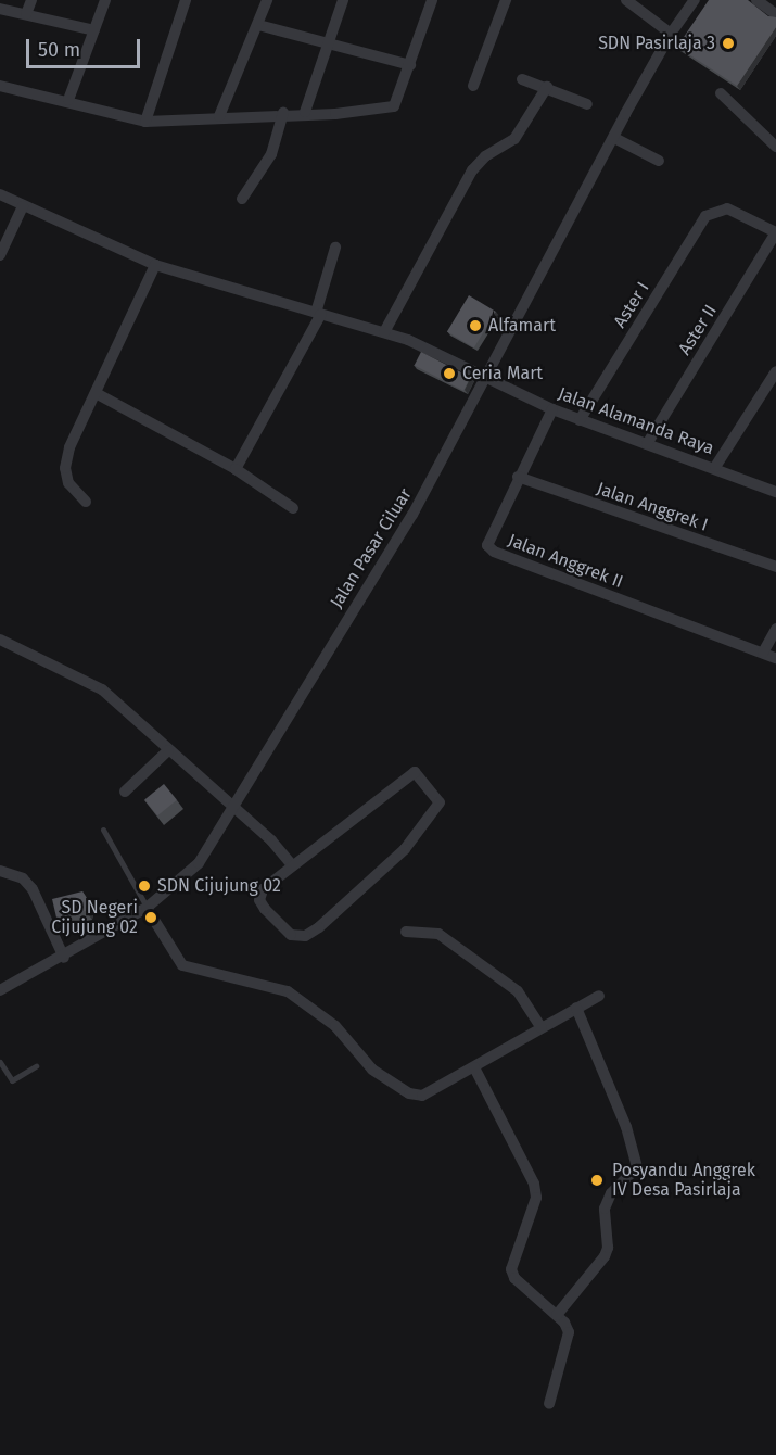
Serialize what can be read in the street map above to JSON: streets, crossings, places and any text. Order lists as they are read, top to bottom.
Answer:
{
  "streets": {
    "street": [
      "Aster I",
      "Aster II",
      "Jalan Alamanda Raya",
      "Jalan Anggrek I",
      "Jalan Pasar Ciluar",
      "Jalan Anggrek II"
    ]
  },
  "crossings": [
    ["Aster I", "Aster II"],
    ["Aster I", "Jalan Alamanda Raya"],
    ["Aster II", "Jalan Alamanda Raya"],
    ["Jalan Alamanda Raya", "Jalan Pasar Ciluar"],
    ["Jalan Alamanda Raya", "Jalan Anggrek II"],
    ["Jalan Anggrek I", "Jalan Anggrek II"]
  ],
  "places": [
    "SDN Pasirlaja 3",
    "Alfamart",
    "Ceria Mart",
    "SDN Cijujung 02",
    "SD Negeri Cijujung 02",
    "Posyandu Anggrek IV Desa Pasirlaja"
  ],
  "scale_bar": "50 m"
}
